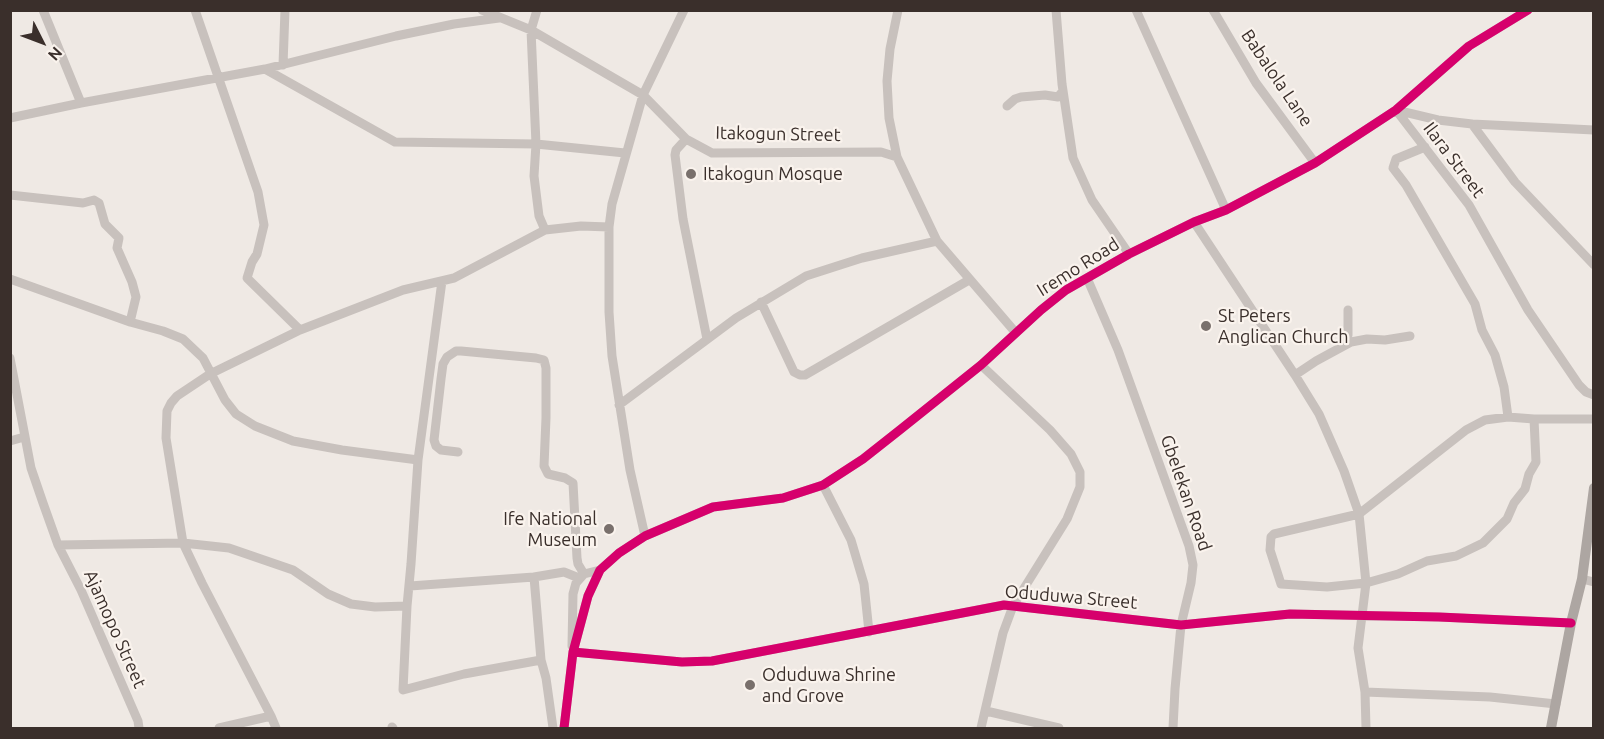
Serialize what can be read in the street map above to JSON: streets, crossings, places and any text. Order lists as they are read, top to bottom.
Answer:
{
  "streets": {
    "street": [
      "Babalola Lane",
      "Itakogun Street",
      "Ilara Street",
      "Iremo Road",
      "Gbelekan Road",
      "Oduduwa Street",
      "Ajamopo Street"
    ]
  },
  "crossings": [
    ["Babalola Lane", "Iremo Road"],
    ["Ilara Street", "Iremo Road"],
    ["Iremo Road", "Gbelekan Road"],
    ["Gbelekan Road", "Oduduwa Street"]
  ],
  "places": [
    "Itakogun Mosque",
    "St Peters Anglican Church",
    "Ife National Museum",
    "Oduduwa Shrine and Grove"
  ],
  "north": "bottom right"
}
